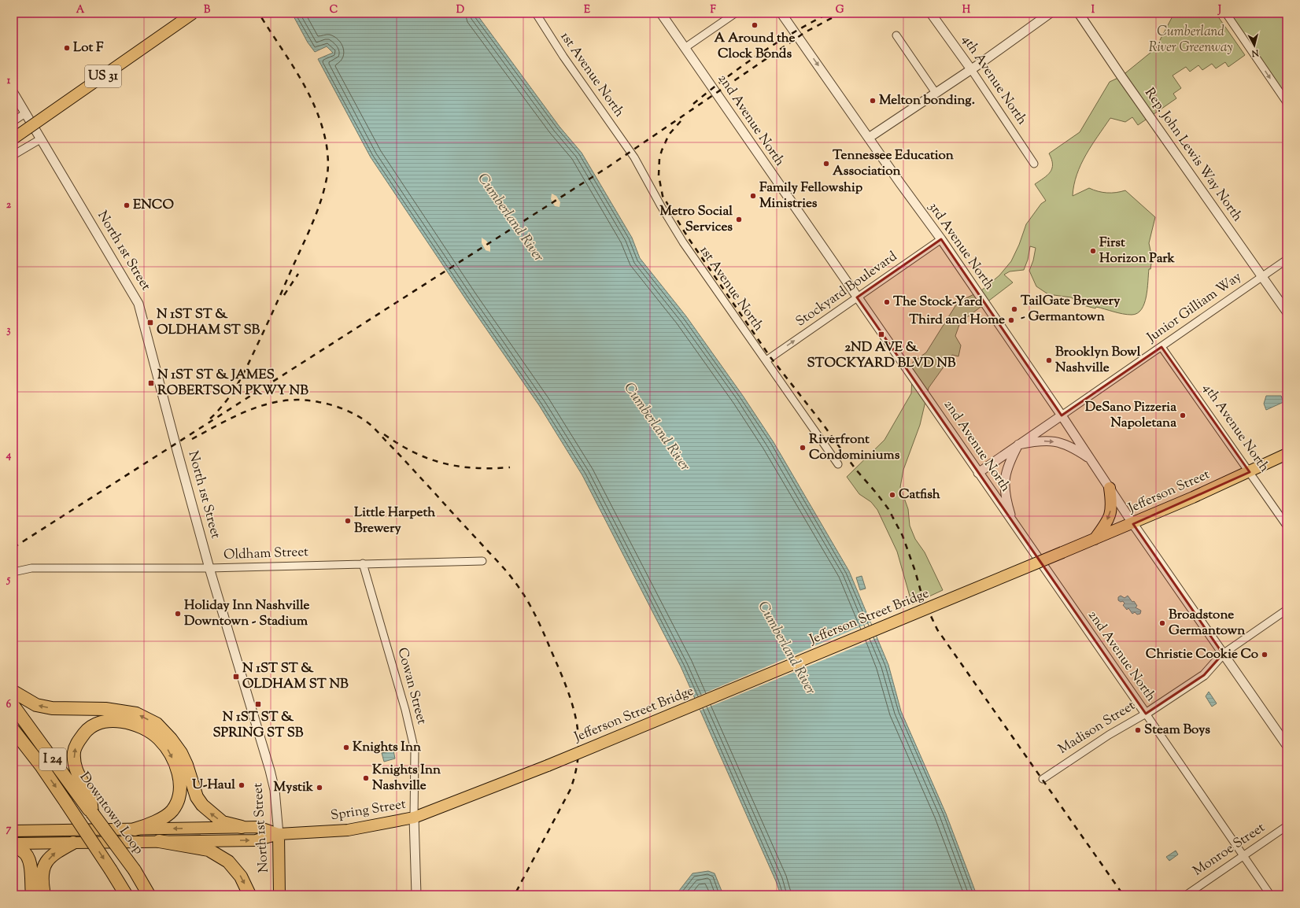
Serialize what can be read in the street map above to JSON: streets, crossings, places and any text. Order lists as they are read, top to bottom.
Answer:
{
  "streets": {
    "highway": ["I 24", "Downtown Loop"],
    "main road": [
      "US 31",
      "North 1st Street",
      "Jefferson Street",
      "Jefferson Street Bridge",
      "Spring Street"
    ],
    "street": [
      "1st Avenue North",
      "4th Avenue North",
      "2nd Avenue North",
      "Rep. John Lewis Way North",
      "3rd Avenue North",
      "Stockyard Boulevard",
      "Junior Gilliam Way",
      "Oldham Street",
      "Cowan Street",
      "Madison Street",
      "Monroe Street"
    ]
  },
  "crossings": [
    ["1st Avenue North", "Stockyard Boulevard"],
    ["4th Avenue North", "Junior Gilliam Way"],
    ["4th Avenue North", "Jefferson Street"],
    ["2nd Avenue North", "Stockyard Boulevard"],
    ["2nd Avenue North", "Junior Gilliam Way"],
    ["2nd Avenue North", "Madison Street"],
    ["2nd Avenue North", "Monroe Street"],
    ["Rep. John Lewis Way North", "Junior Gilliam Way"],
    ["3rd Avenue North", "Stockyard Boulevard"],
    ["3rd Avenue North", "Junior Gilliam Way"],
    ["3rd Avenue North", "Jefferson Street"],
    ["3rd Avenue North", "Madison Street"],
    ["North 1st Street", "Oldham Street"],
    ["North 1st Street", "Spring Street"],
    ["Jefferson Street", "Jefferson Street Bridge"],
    ["Oldham Street", "Cowan Street"],
    ["Jefferson Street Bridge", "Spring Street"],
    ["Cowan Street", "Spring Street"]
  ],
  "one_way": ["Stockyard Boulevard"],
  "water": ["Cumberland River"],
  "parks": ["Cumberland River Greenway"],
  "places": {
    "other": [
      "A Around the Clock Bonds",
      "Lot F",
      "Melton bonding.",
      "Tennessee Education Association",
      "Family Fellowship Ministries",
      "ENCO",
      "Metro Social Services",
      "First Horizon Park",
      "The Stock-Yard",
      "TailGate Brewery - Germantown",
      "Third and Home",
      "Brooklyn Bowl Nashville",
      "DeSano Pizzeria Napoletana",
      "Riverfront Condominiums",
      "Catfish",
      "Little Harpeth Brewery",
      "Holiday Inn Nashville Downtown - Stadium",
      "Broadstone Germantown",
      "Christie Cookie Co",
      "Steam Boys",
      "Knights Inn",
      "Knights Inn Nashville",
      "U-Haul",
      "Mystik"
    ],
    "transit": [
      "N 1ST ST & OLDHAM ST SB",
      "2ND AVE & STOCKYARD BLVD NB",
      "N 1ST ST & JAMES ROBERTSON PKWY NB",
      "N 1ST ST & OLDHAM ST NB",
      "N 1ST ST & SPRING ST SB"
    ]
  },
  "north": "bottom",
  "grid": {
    "columns": [
      "A",
      "B",
      "C",
      "D",
      "E",
      "F",
      "G",
      "H",
      "I",
      "J"
    ],
    "rows": [
      "1",
      "2",
      "3",
      "4",
      "5",
      "6",
      "7"
    ]
  }
}
